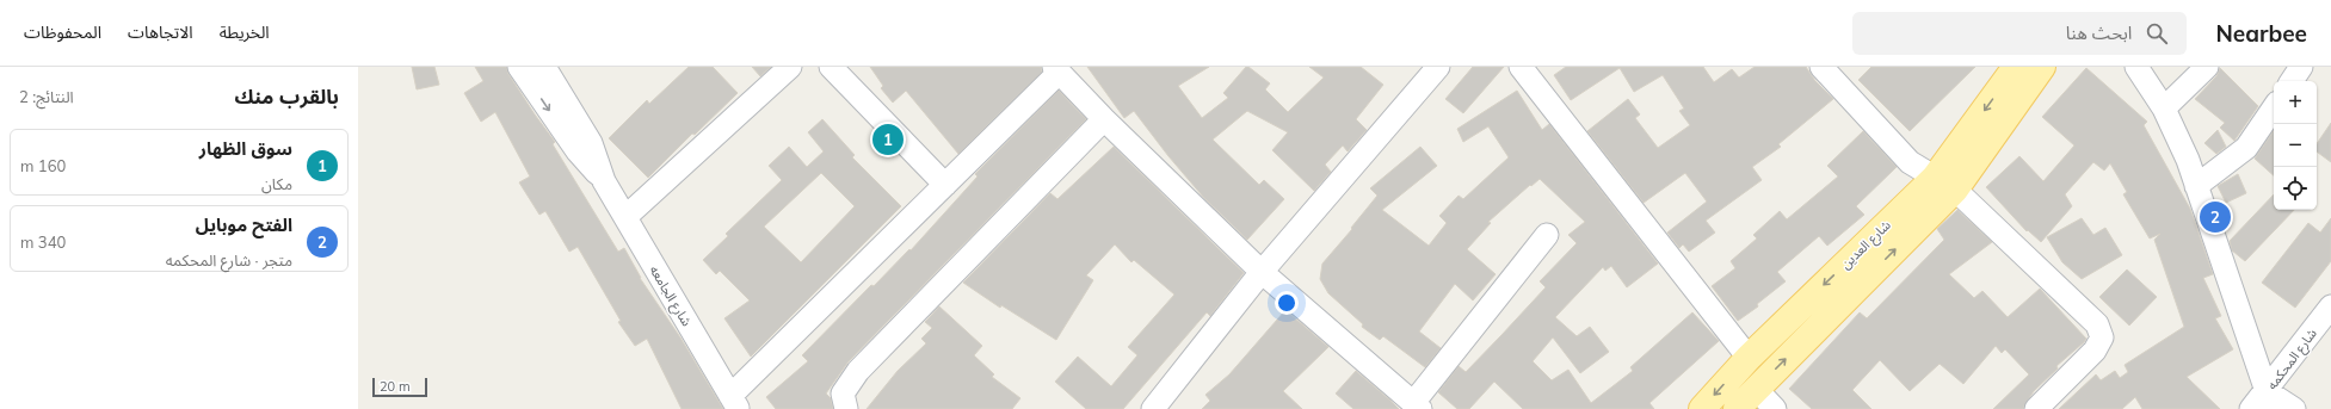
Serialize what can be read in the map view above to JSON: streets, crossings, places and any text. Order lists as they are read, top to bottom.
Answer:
{
  "streets": {
    "main road": ["شارع العدين"],
    "street": ["شارع الجامعه", "شارع المحكمه"]
  },
  "scale_bar": "20 m",
  "page": {
    "header": "Nearbee",
    "search": "ابحث هنا",
    "nav": ["الخريطة", "الاتجاهات", "المحفوظات"],
    "heading": ["بالقرب منك", "النتائج: 2"],
    "map_buttons": ["+", "−"],
    "pins": ["1", "2"],
    "list": [
      {
        "mark": "1",
        "name": "سوق الظهار",
        "note": "مكان",
        "value": "160 m"
      },
      {
        "mark": "2",
        "name": "الفتح موبايل",
        "note": "متجر · شارع المحكمه",
        "value": "340 m"
      }
    ],
    "scale": "20 m"
  }
}
